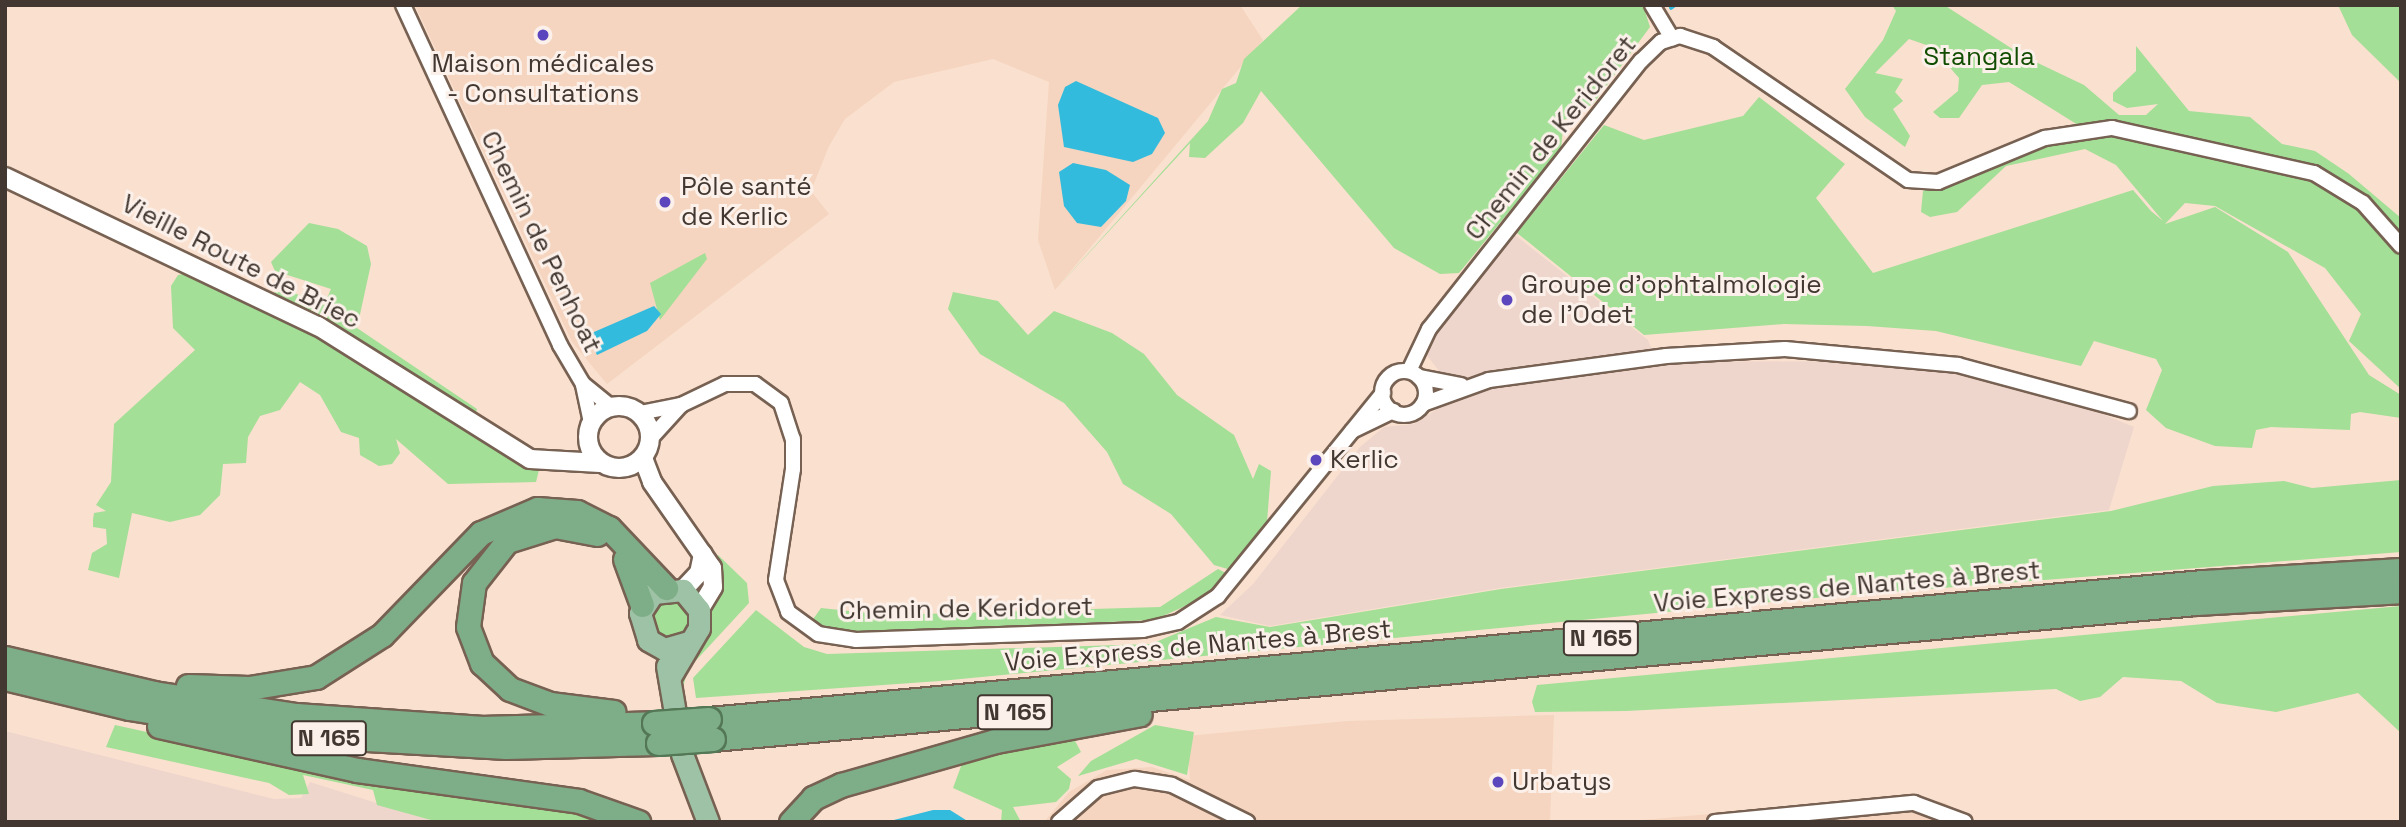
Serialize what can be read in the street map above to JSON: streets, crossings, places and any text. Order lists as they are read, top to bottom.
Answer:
{
  "streets": {
    "highway": ["Voie Express de Nantes à Brest", "N 165"],
    "street": ["Chemin de Keridoret", "Chemin de Penhoat", "Vieille Route de Briec"]
  },
  "crossings": [
    ["Chemin de Keridoret", "Chemin de Penhoat"],
    ["Chemin de Keridoret", "Vieille Route de Briec"],
    ["Chemin de Penhoat", "Vieille Route de Briec"]
  ],
  "parks": ["Stangala"],
  "places": [
    "Maison médicales - Consultations",
    "Pôle santé de Kerlic",
    "Groupe d'ophtalmologie de l'Odet",
    "Kerlic",
    "Urbatys"
  ]
}
